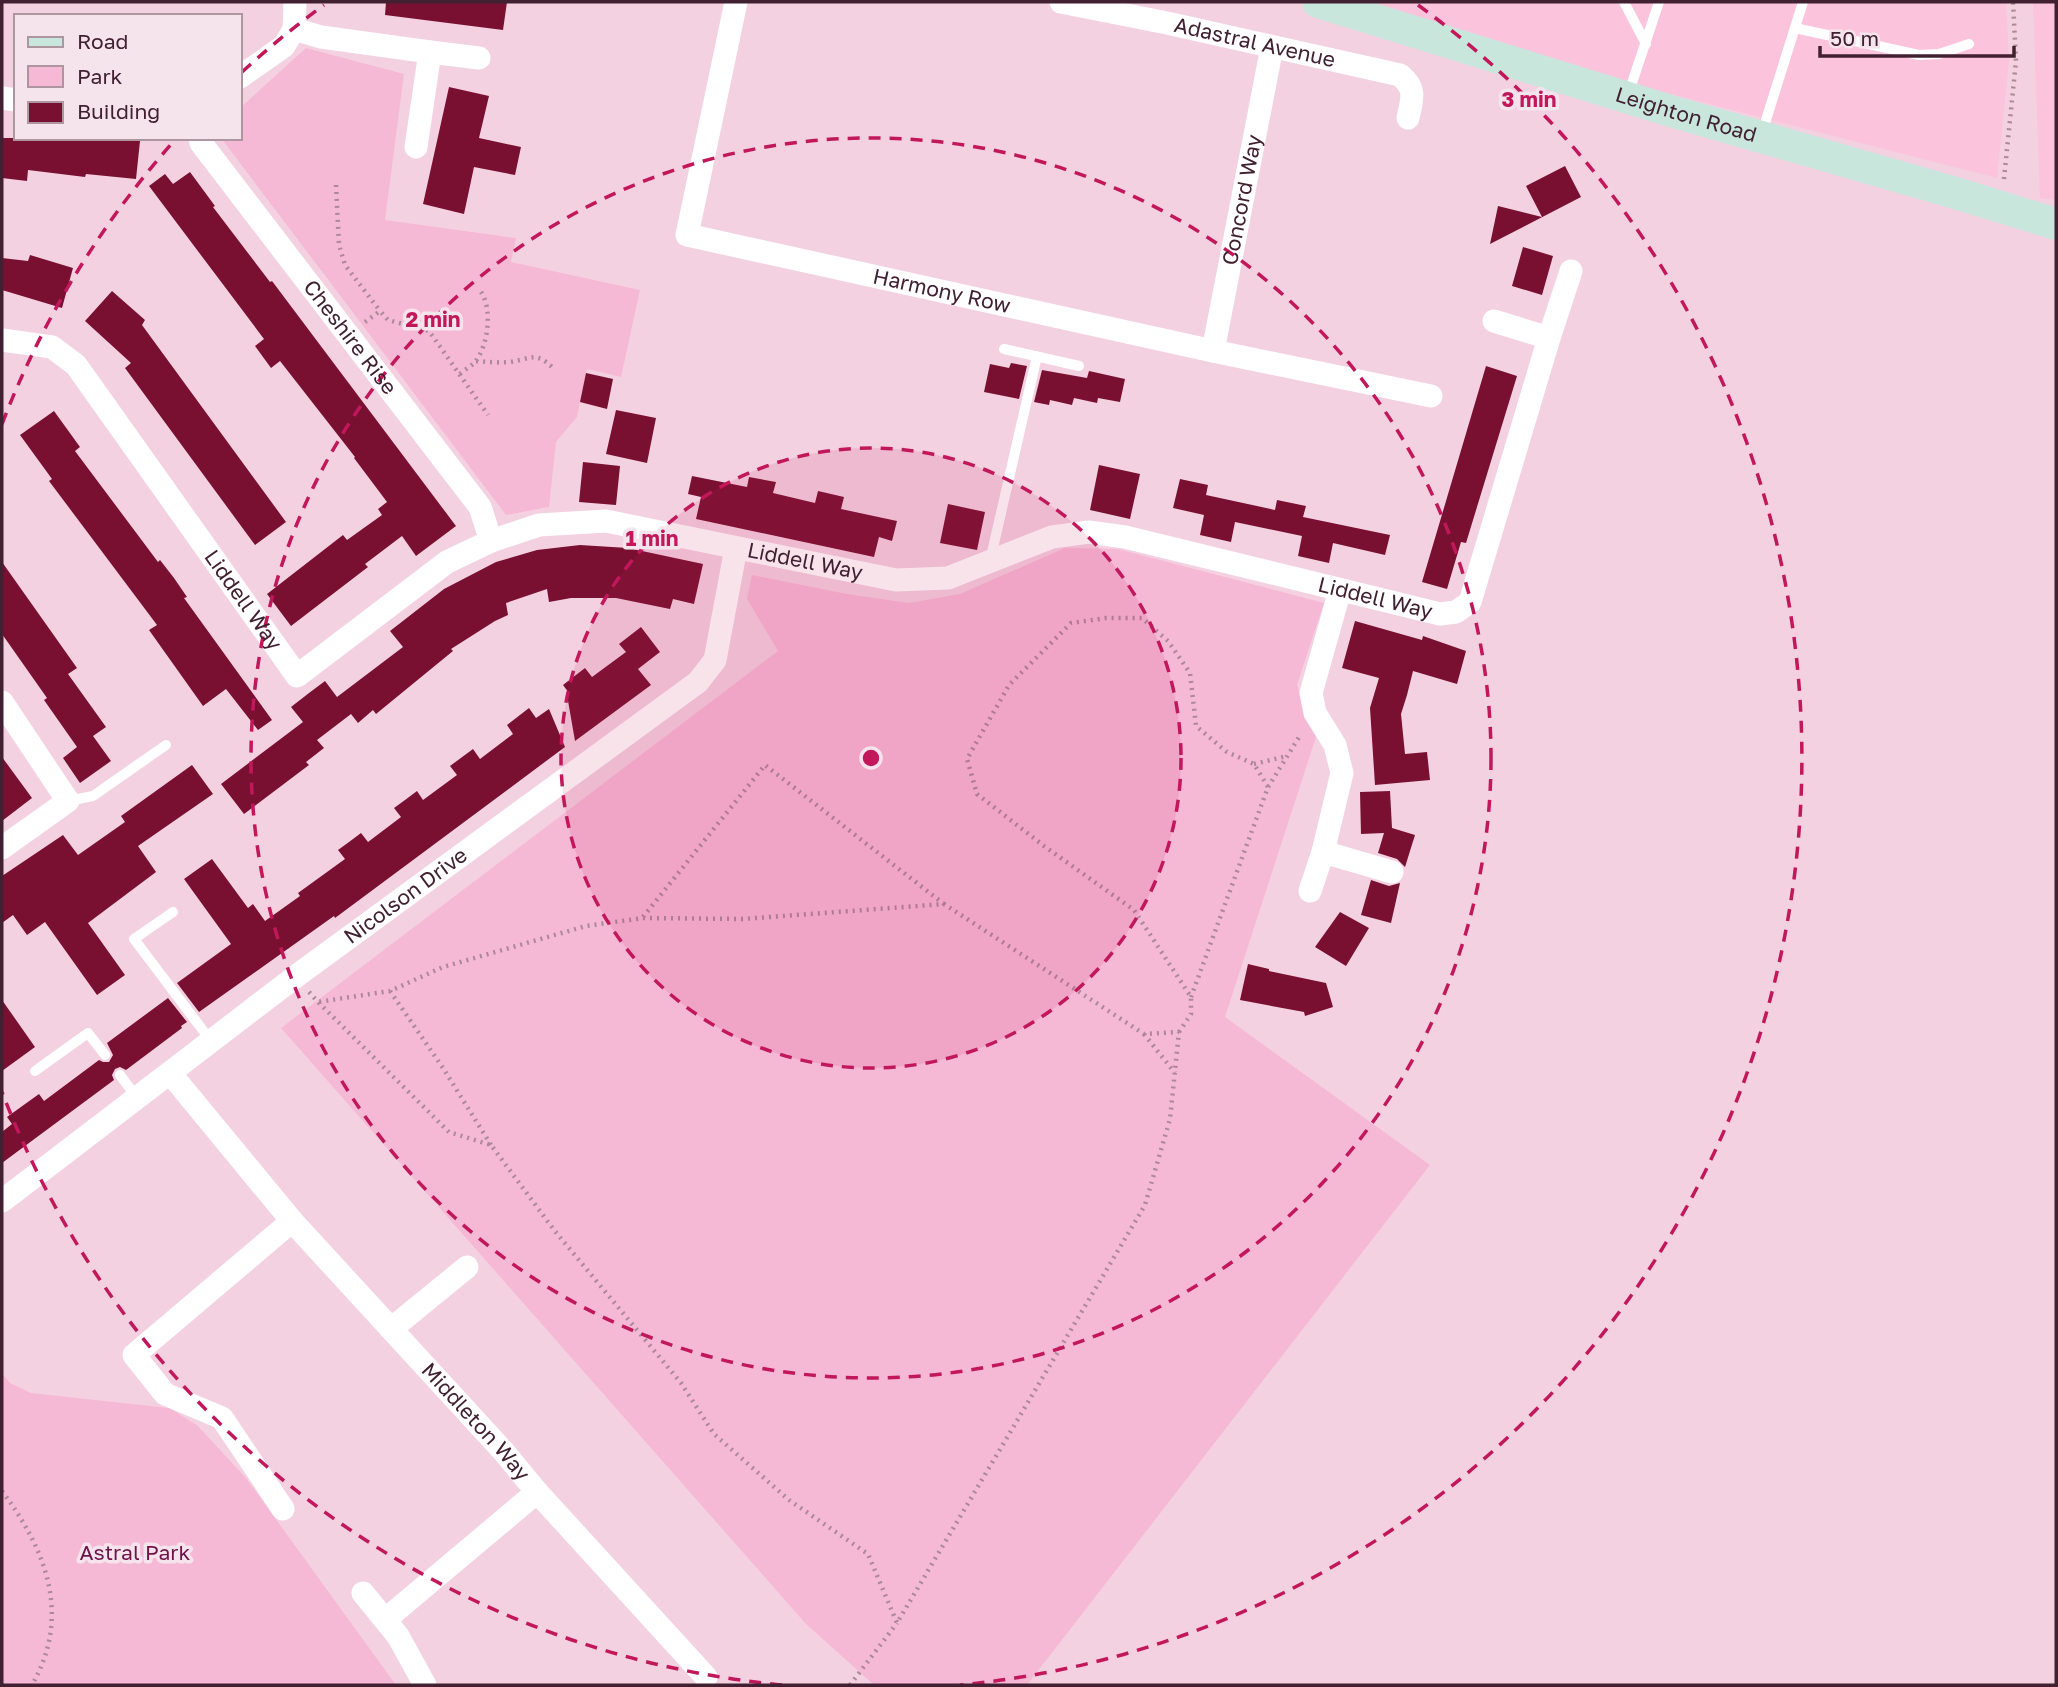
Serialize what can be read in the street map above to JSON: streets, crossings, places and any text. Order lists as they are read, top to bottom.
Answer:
{
  "streets": {
    "street": [
      "Adastral Avenue",
      "Leighton Road",
      "Concord Way",
      "Harmony Row",
      "Cheshire Rise",
      "Liddell Way",
      "Nicolson Drive",
      "Middleton Way"
    ]
  },
  "crossings": [
    ["Adastral Avenue", "Concord Way"],
    ["Concord Way", "Harmony Row"],
    ["Cheshire Rise", "Liddell Way"],
    ["Liddell Way", "Nicolson Drive"],
    ["Nicolson Drive", "Middleton Way"]
  ],
  "parks": ["Astral Park"],
  "legend": ["Road", "Park", "Building"],
  "scale_bar": "50 m",
  "rings": ["3 min", "2 min", "1 min"]
}
